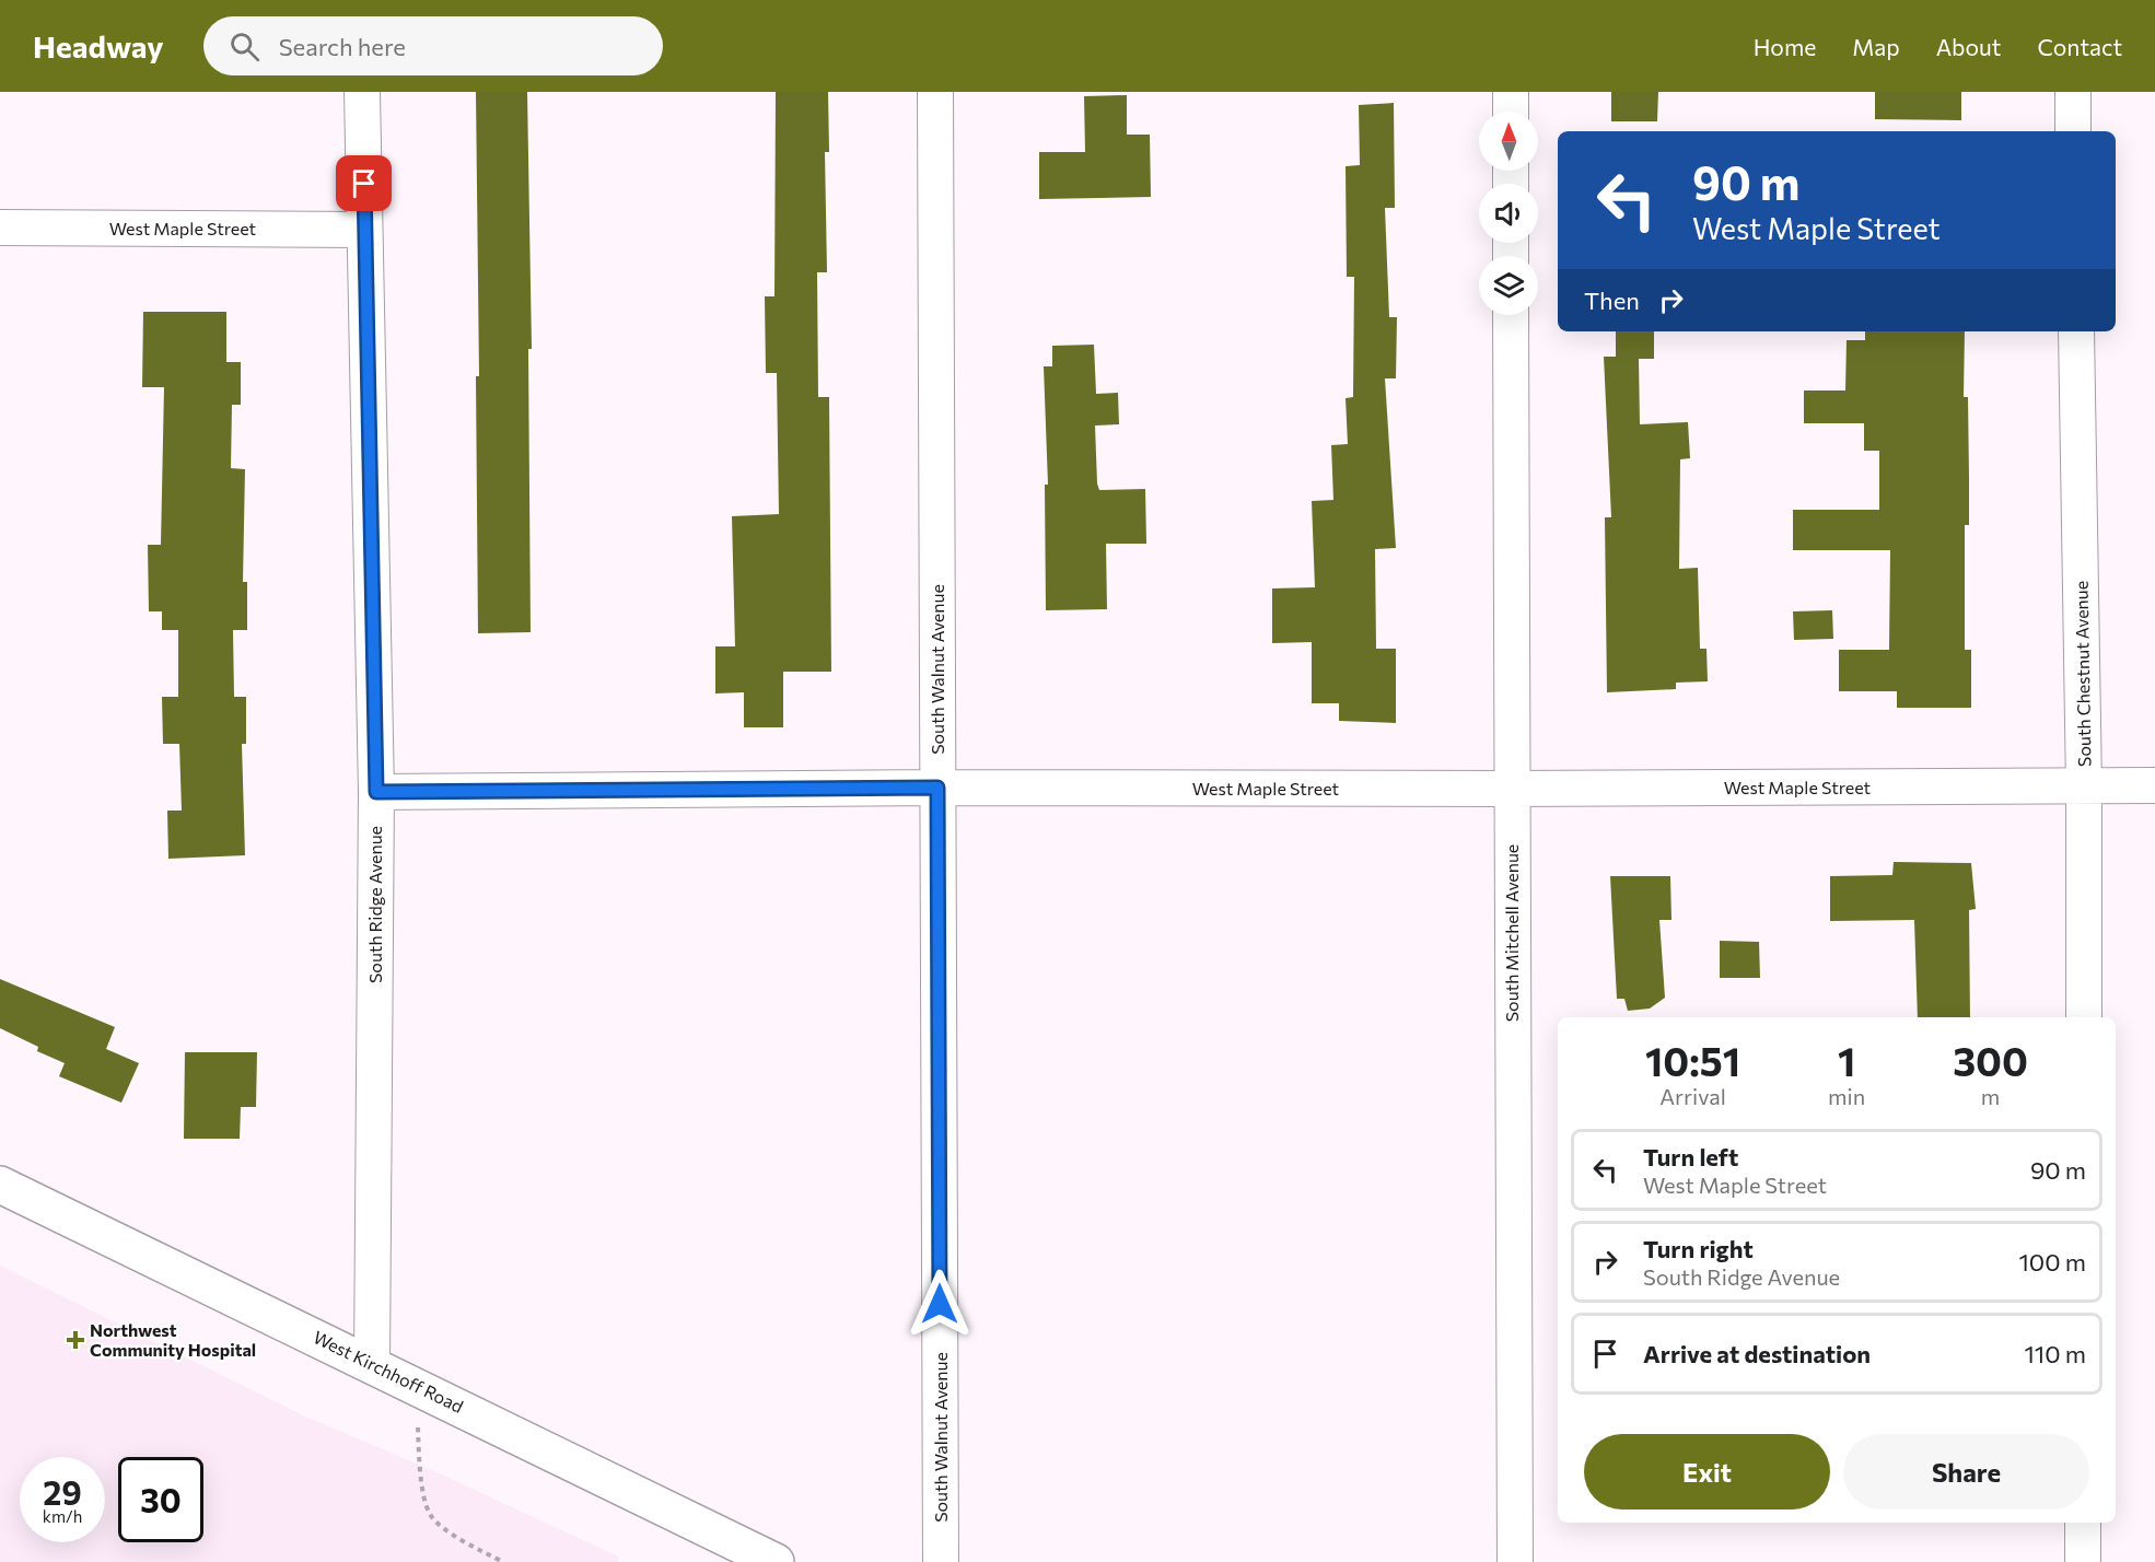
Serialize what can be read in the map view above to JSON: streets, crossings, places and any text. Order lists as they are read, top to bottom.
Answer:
{
  "streets": {
    "main road": ["West Kirchhoff Road"],
    "street": [
      "West Maple Street",
      "South Walnut Avenue",
      "South Chestnut Avenue",
      "South Ridge Avenue",
      "South Mitchell Avenue"
    ]
  },
  "crossings": [
    ["West Maple Street", "South Walnut Avenue"],
    ["West Maple Street", "South Chestnut Avenue"],
    ["West Maple Street", "South Ridge Avenue"],
    ["West Maple Street", "South Mitchell Avenue"],
    ["South Ridge Avenue", "West Kirchhoff Road"]
  ],
  "places": {
    "health": ["Northwest Community Hospital"]
  },
  "north": "top",
  "page": {
    "header": "Headway",
    "search": "Search here",
    "nav": [
      "Home",
      "Map",
      "About",
      "Contact"
    ],
    "turn": ["90 m", "West Maple Street"],
    "then": "Then",
    "eta": [
      "10:51",
      "Arrival",
      "1",
      "min",
      "300",
      "m"
    ],
    "list": [
      {
        "name": "Turn left",
        "note": "West Maple Street",
        "value": "90 m"
      },
      {
        "name": "Turn right",
        "note": "South Ridge Avenue",
        "value": "100 m"
      },
      {
        "name": "Arrive at destination",
        "value": "110 m"
      }
    ],
    "buttons": ["Exit", "Share"],
    "speed": "29 km/h",
    "limit": "30"
  }
}
